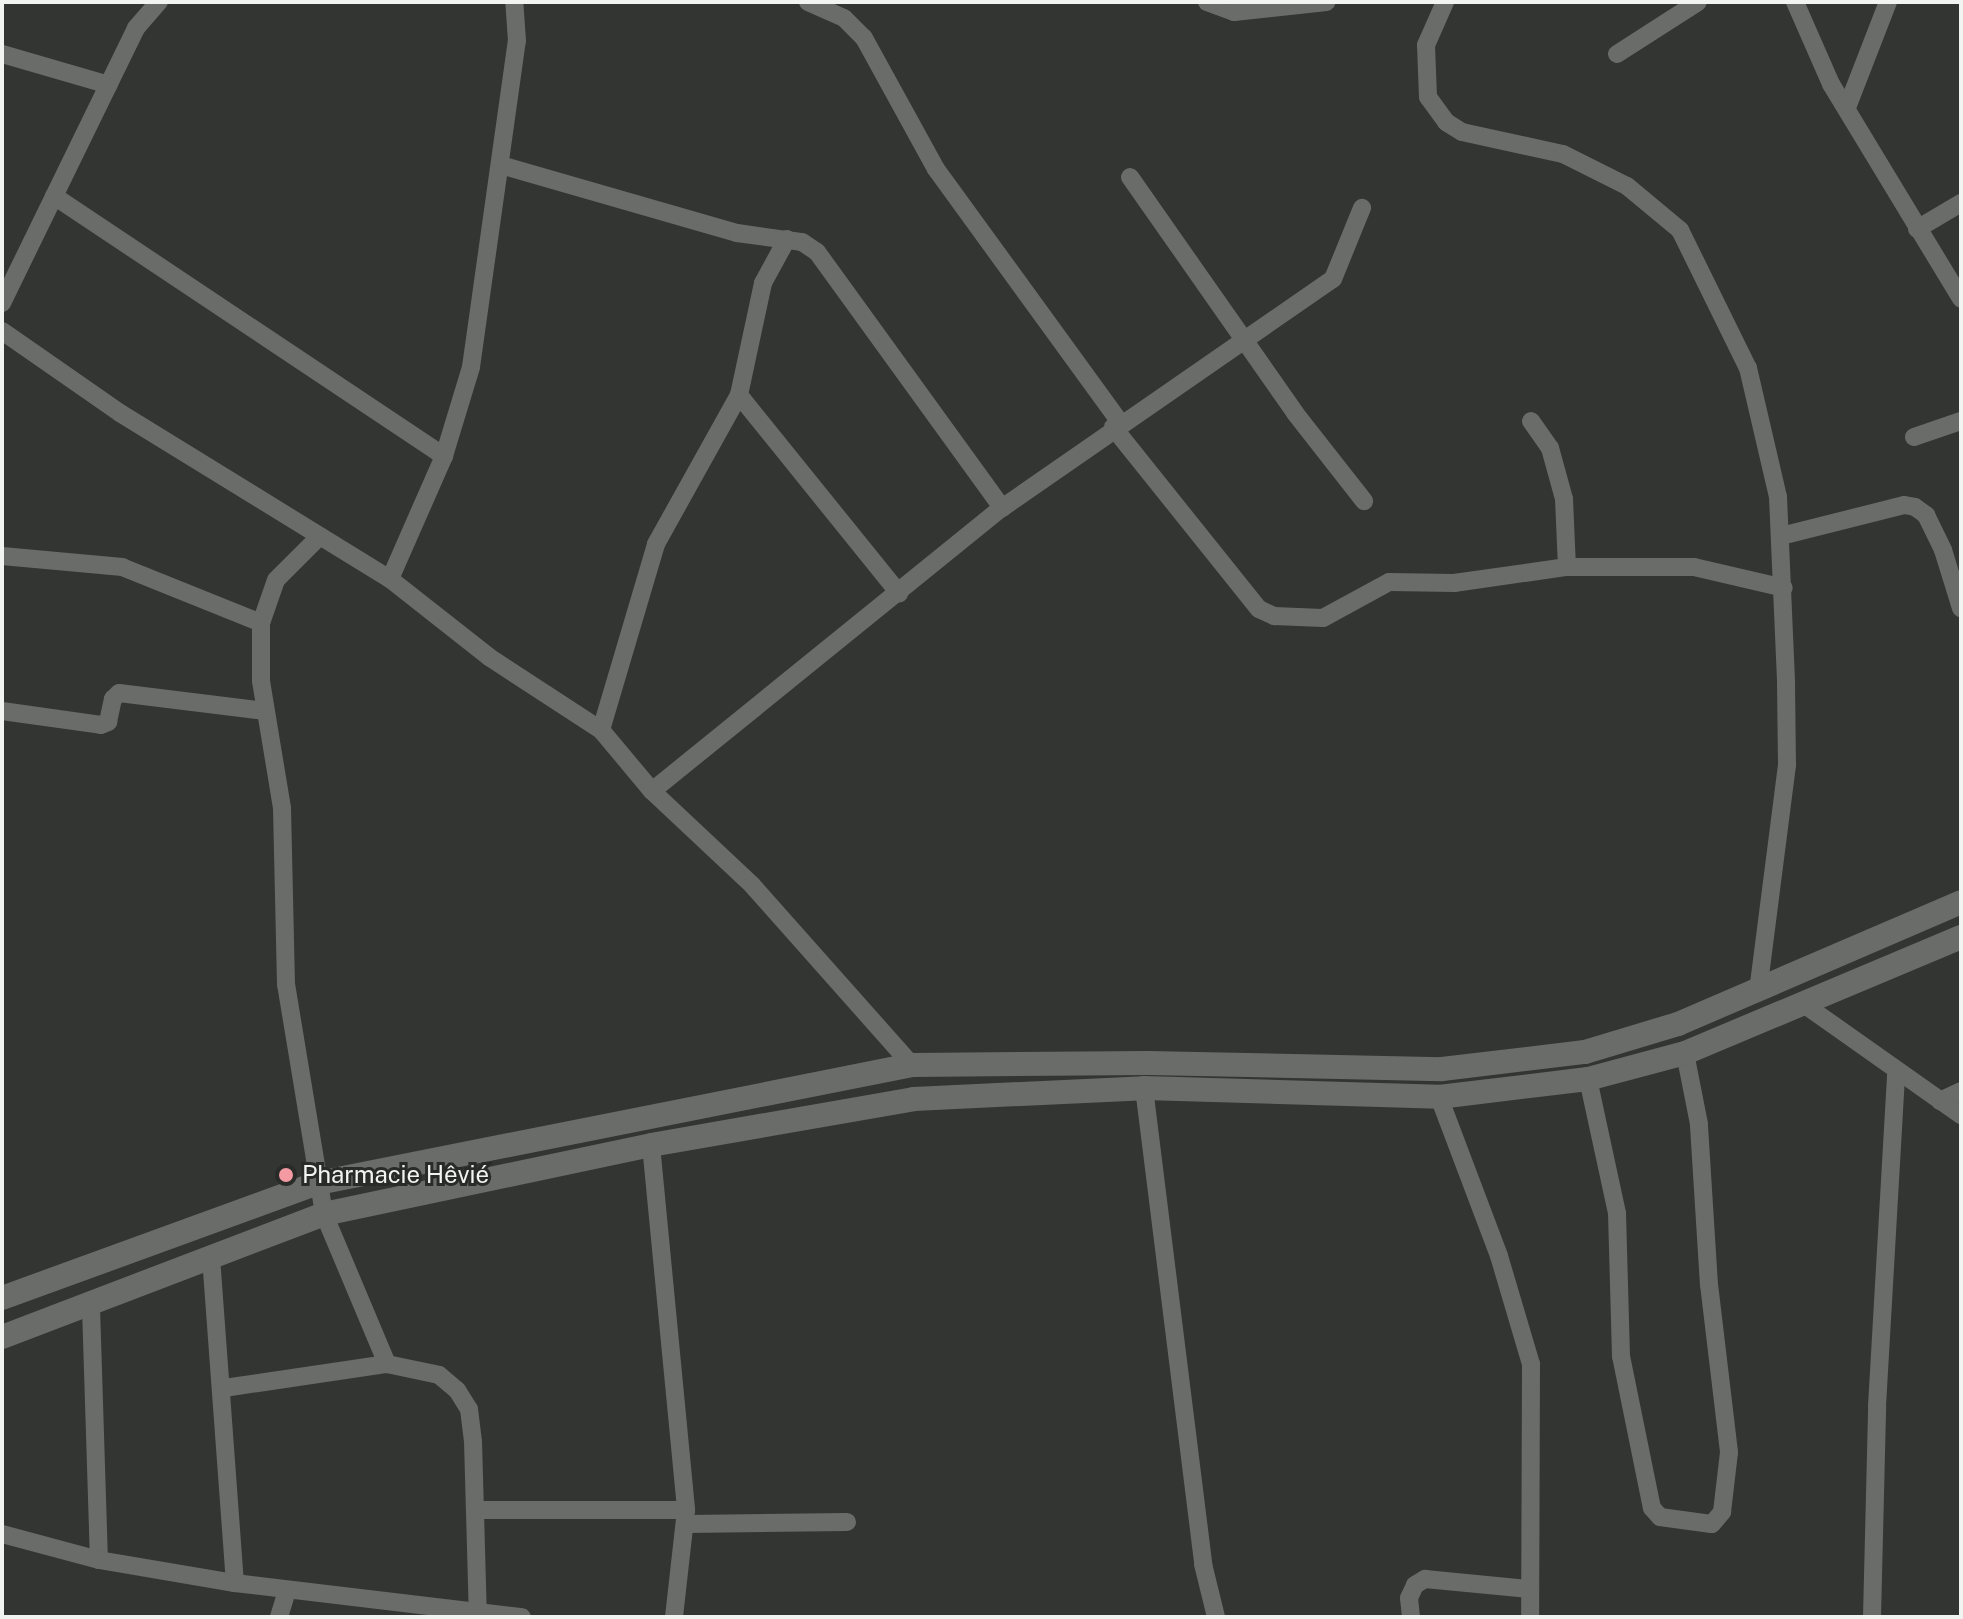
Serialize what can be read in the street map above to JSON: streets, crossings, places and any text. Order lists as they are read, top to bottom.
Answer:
{
  "places": ["Pharmacie Hêvié"]
}
